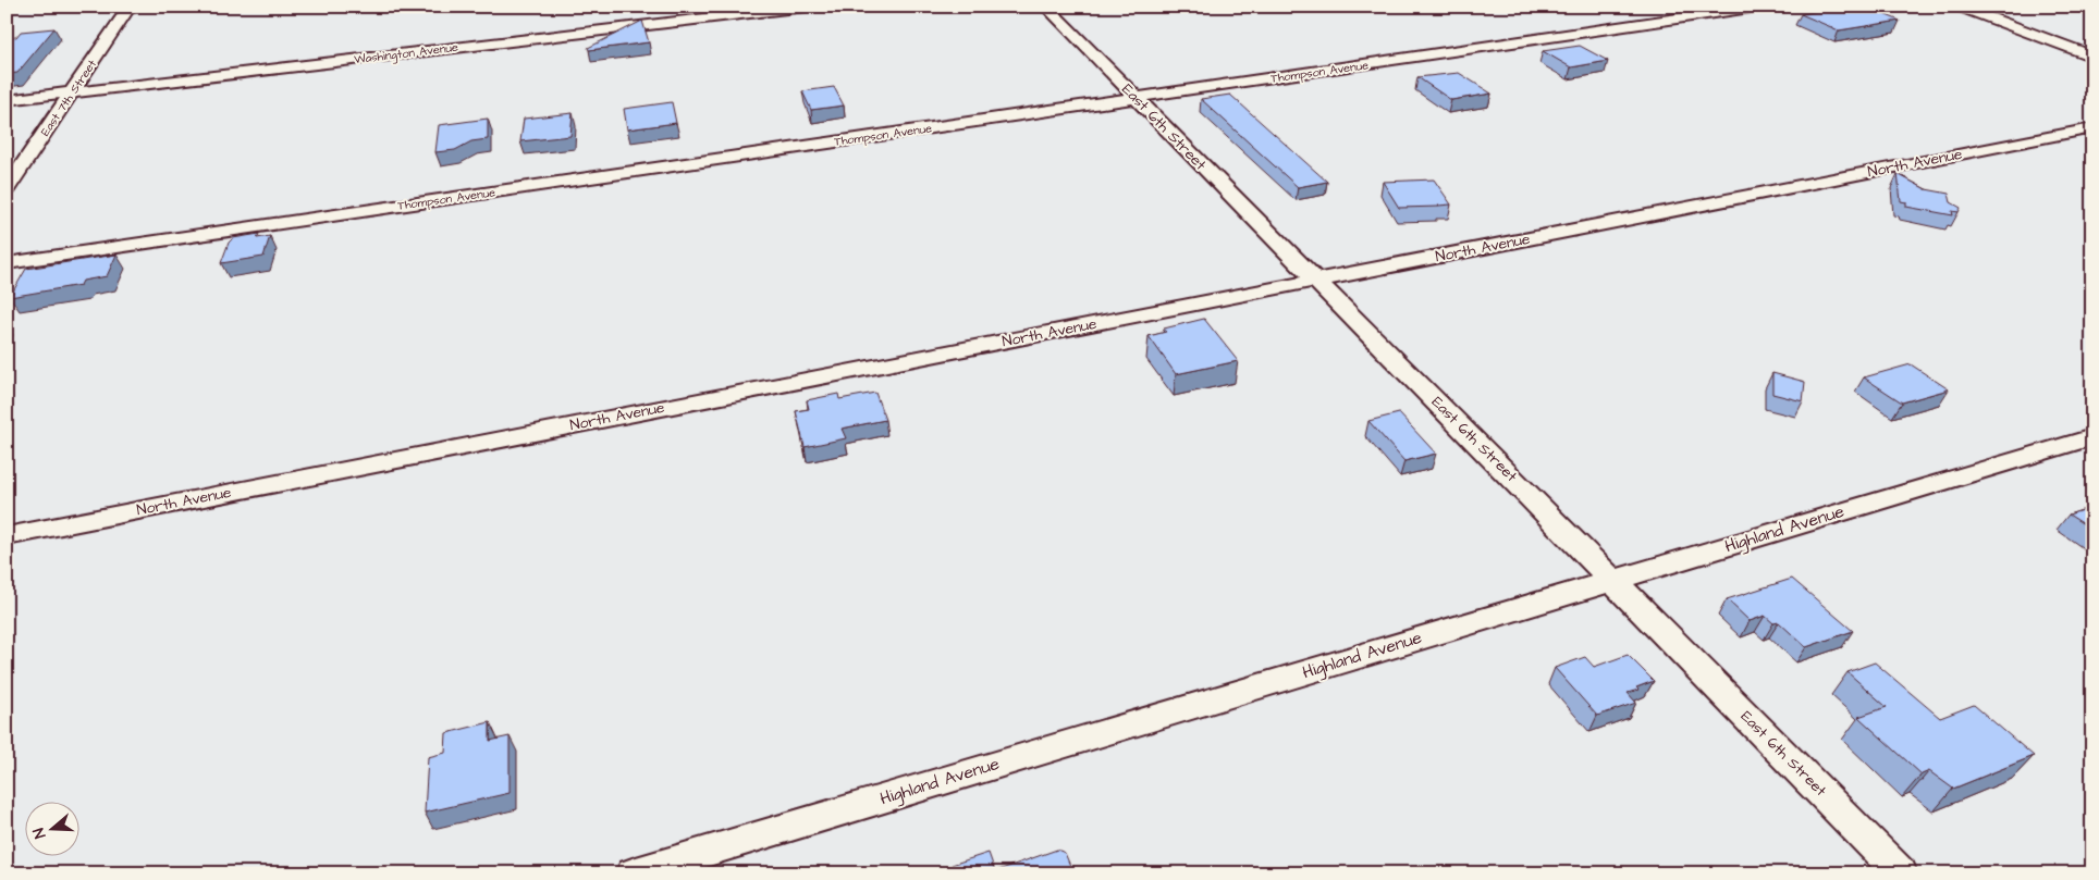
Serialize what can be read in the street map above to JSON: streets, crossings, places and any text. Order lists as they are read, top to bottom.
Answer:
{
  "streets": {
    "street": [
      "Washington Avenue",
      "Thompson Avenue",
      "East 7th Street",
      "East 6th Street",
      "North Avenue",
      "Highland Avenue"
    ]
  },
  "crossings": [
    ["Washington Avenue", "East 7th Street"],
    ["Thompson Avenue", "East 6th Street"],
    ["East 6th Street", "North Avenue"],
    ["East 6th Street", "Highland Avenue"]
  ],
  "north": "left"
}
